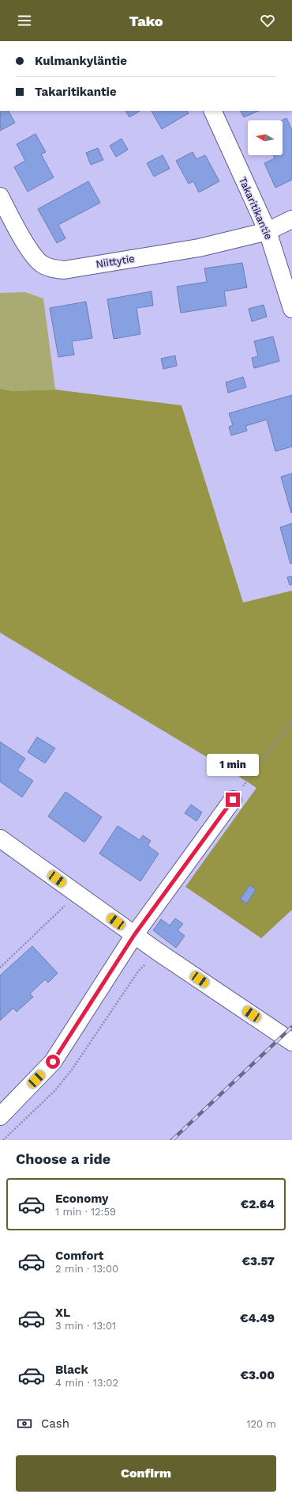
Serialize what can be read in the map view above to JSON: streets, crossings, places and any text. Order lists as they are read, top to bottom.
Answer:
{
  "streets": {
    "street": ["Takaritikantie", "Niittytie"]
  },
  "crossings": [
    ["Takaritikantie", "Niittytie"]
  ],
  "north": "left",
  "page": {
    "header": "Tako",
    "banner": ["Kulmankyläntie", "Takaritikantie"],
    "bubble": "1 min",
    "heading": "Choose a ride",
    "list": [
      {
        "name": "Economy",
        "note": "1 min · 12:59",
        "value": "€2.64"
      },
      {
        "name": "Comfort",
        "note": "2 min · 13:00",
        "value": "€3.57"
      },
      {
        "name": "XL",
        "note": "3 min · 13:01",
        "value": "€4.49"
      },
      {
        "name": "Black",
        "note": "4 min · 13:02",
        "value": "€3.00"
      }
    ],
    "pay": ["Cash", "120 m"],
    "buttons": "Confirm"
  }
}
